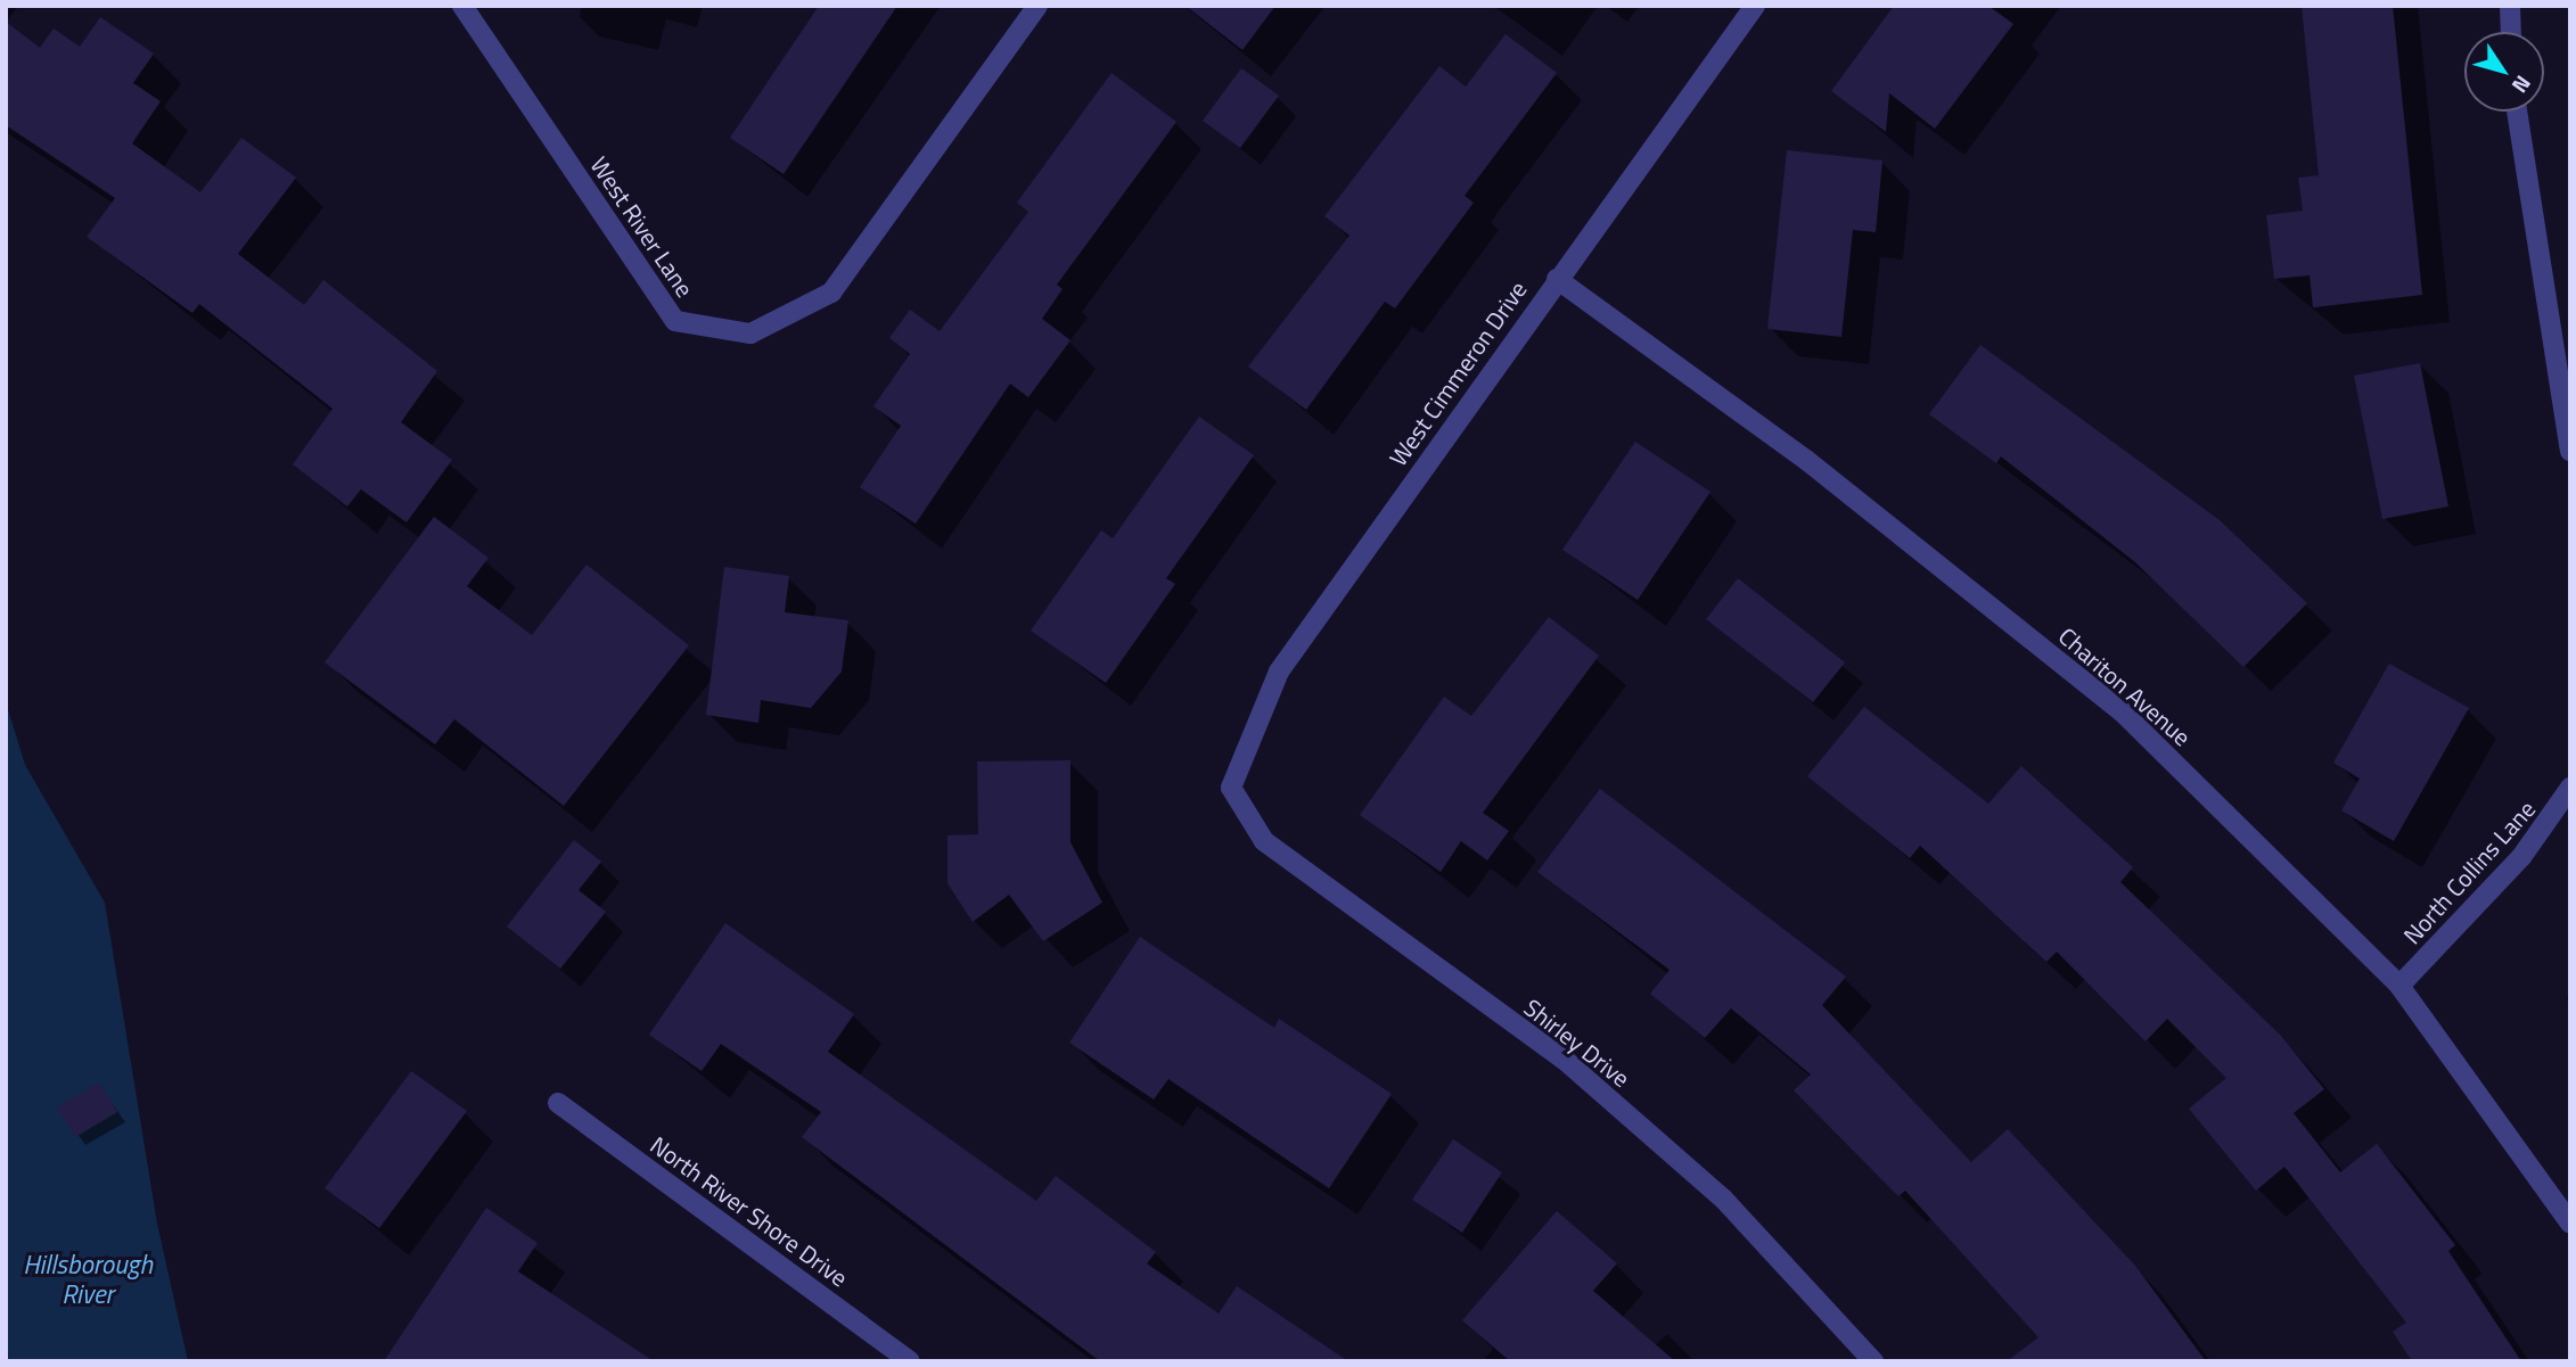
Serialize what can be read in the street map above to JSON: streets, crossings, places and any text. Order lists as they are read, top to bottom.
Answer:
{
  "streets": {
    "street": [
      "West River Lane",
      "West Cimmeron Drive",
      "Chariton Avenue",
      "North Collins Lane",
      "Shirley Drive",
      "North River Shore Drive"
    ]
  },
  "crossings": [
    ["West Cimmeron Drive", "Chariton Avenue"],
    ["West Cimmeron Drive", "Shirley Drive"],
    ["Chariton Avenue", "North Collins Lane"]
  ],
  "water": ["Hillsborough River"],
  "north": "bottom right"
}
